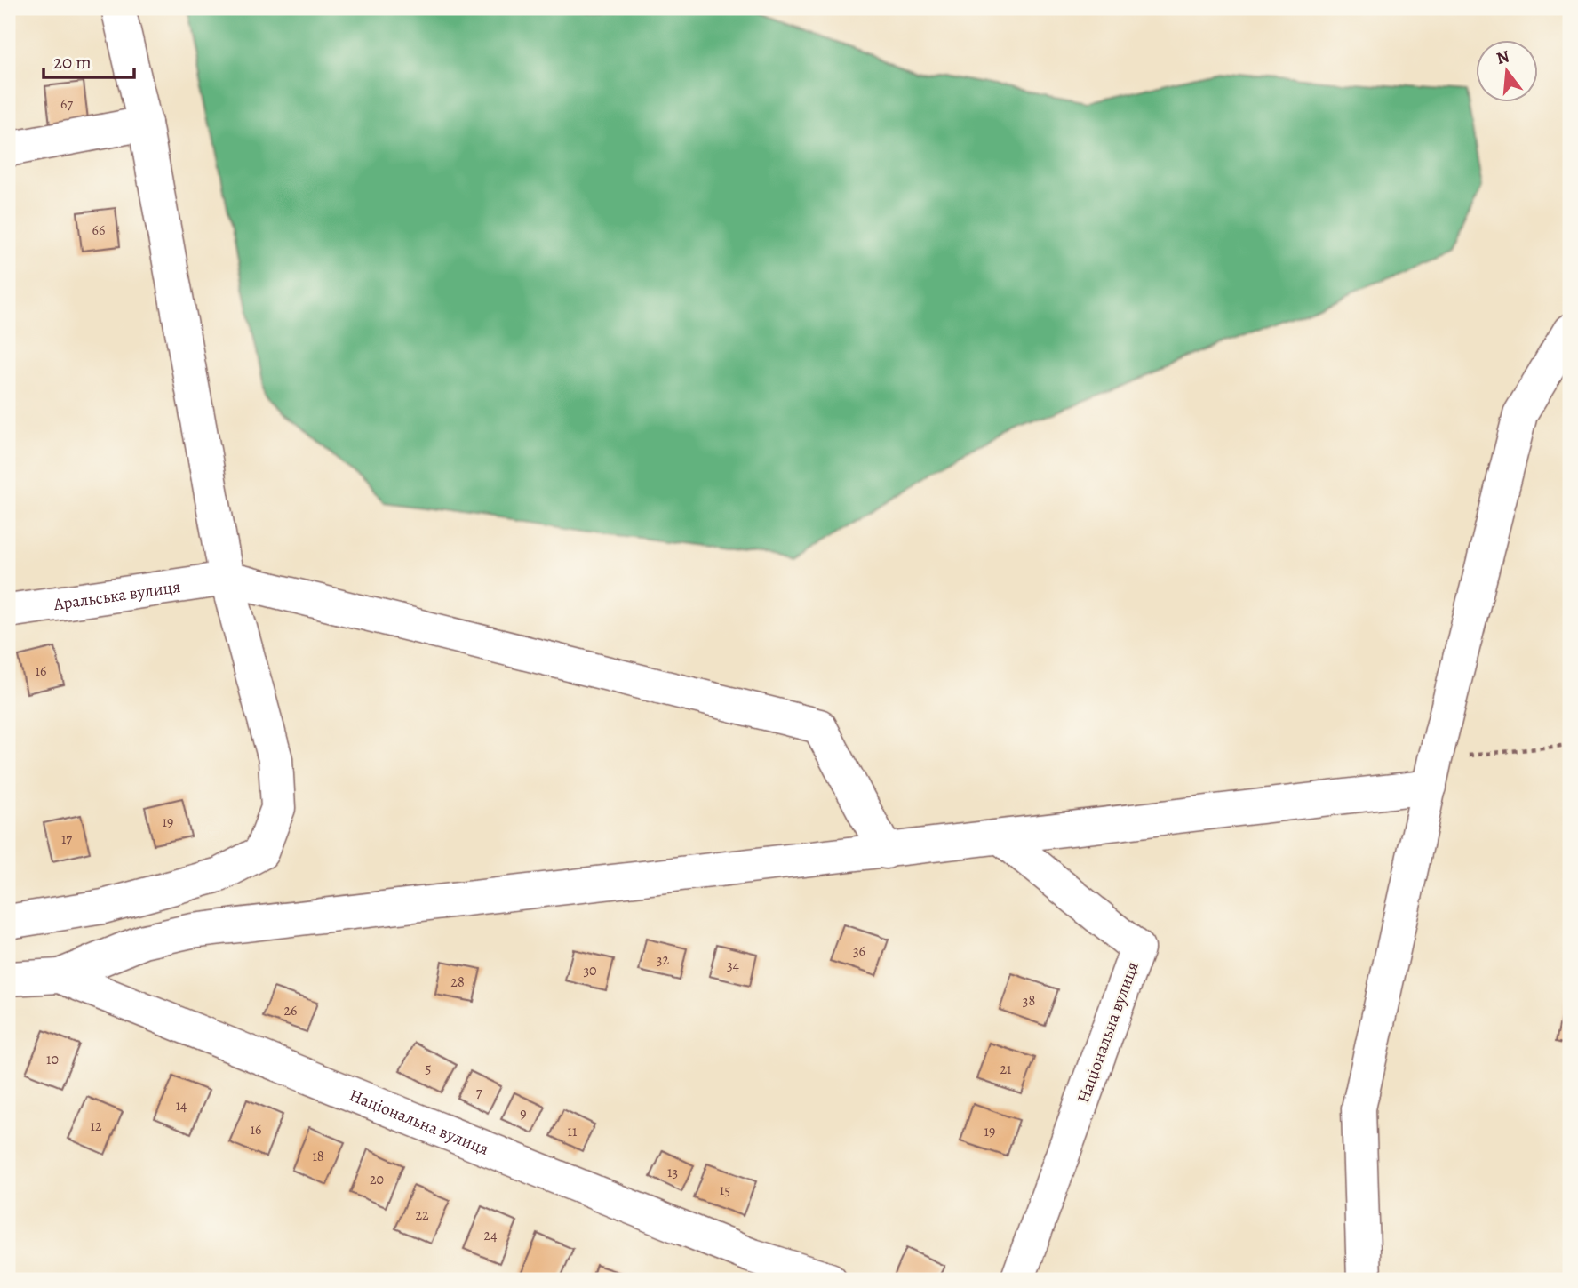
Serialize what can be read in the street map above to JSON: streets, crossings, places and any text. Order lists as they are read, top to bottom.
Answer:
{
  "streets": {
    "street": ["Аральська вулиця", "Національна вулиця"]
  },
  "house_numbers": [
    "67",
    "66",
    "16",
    "19",
    "17",
    "36",
    "32",
    "34",
    "30",
    "28",
    "38",
    "26",
    "10",
    "5",
    "21",
    "7",
    "14",
    "9",
    "12",
    "16",
    "11",
    "19",
    "18",
    "13",
    "20",
    "15",
    "22",
    "24"
  ],
  "scale_bar": "20 m",
  "north": "top"
}
